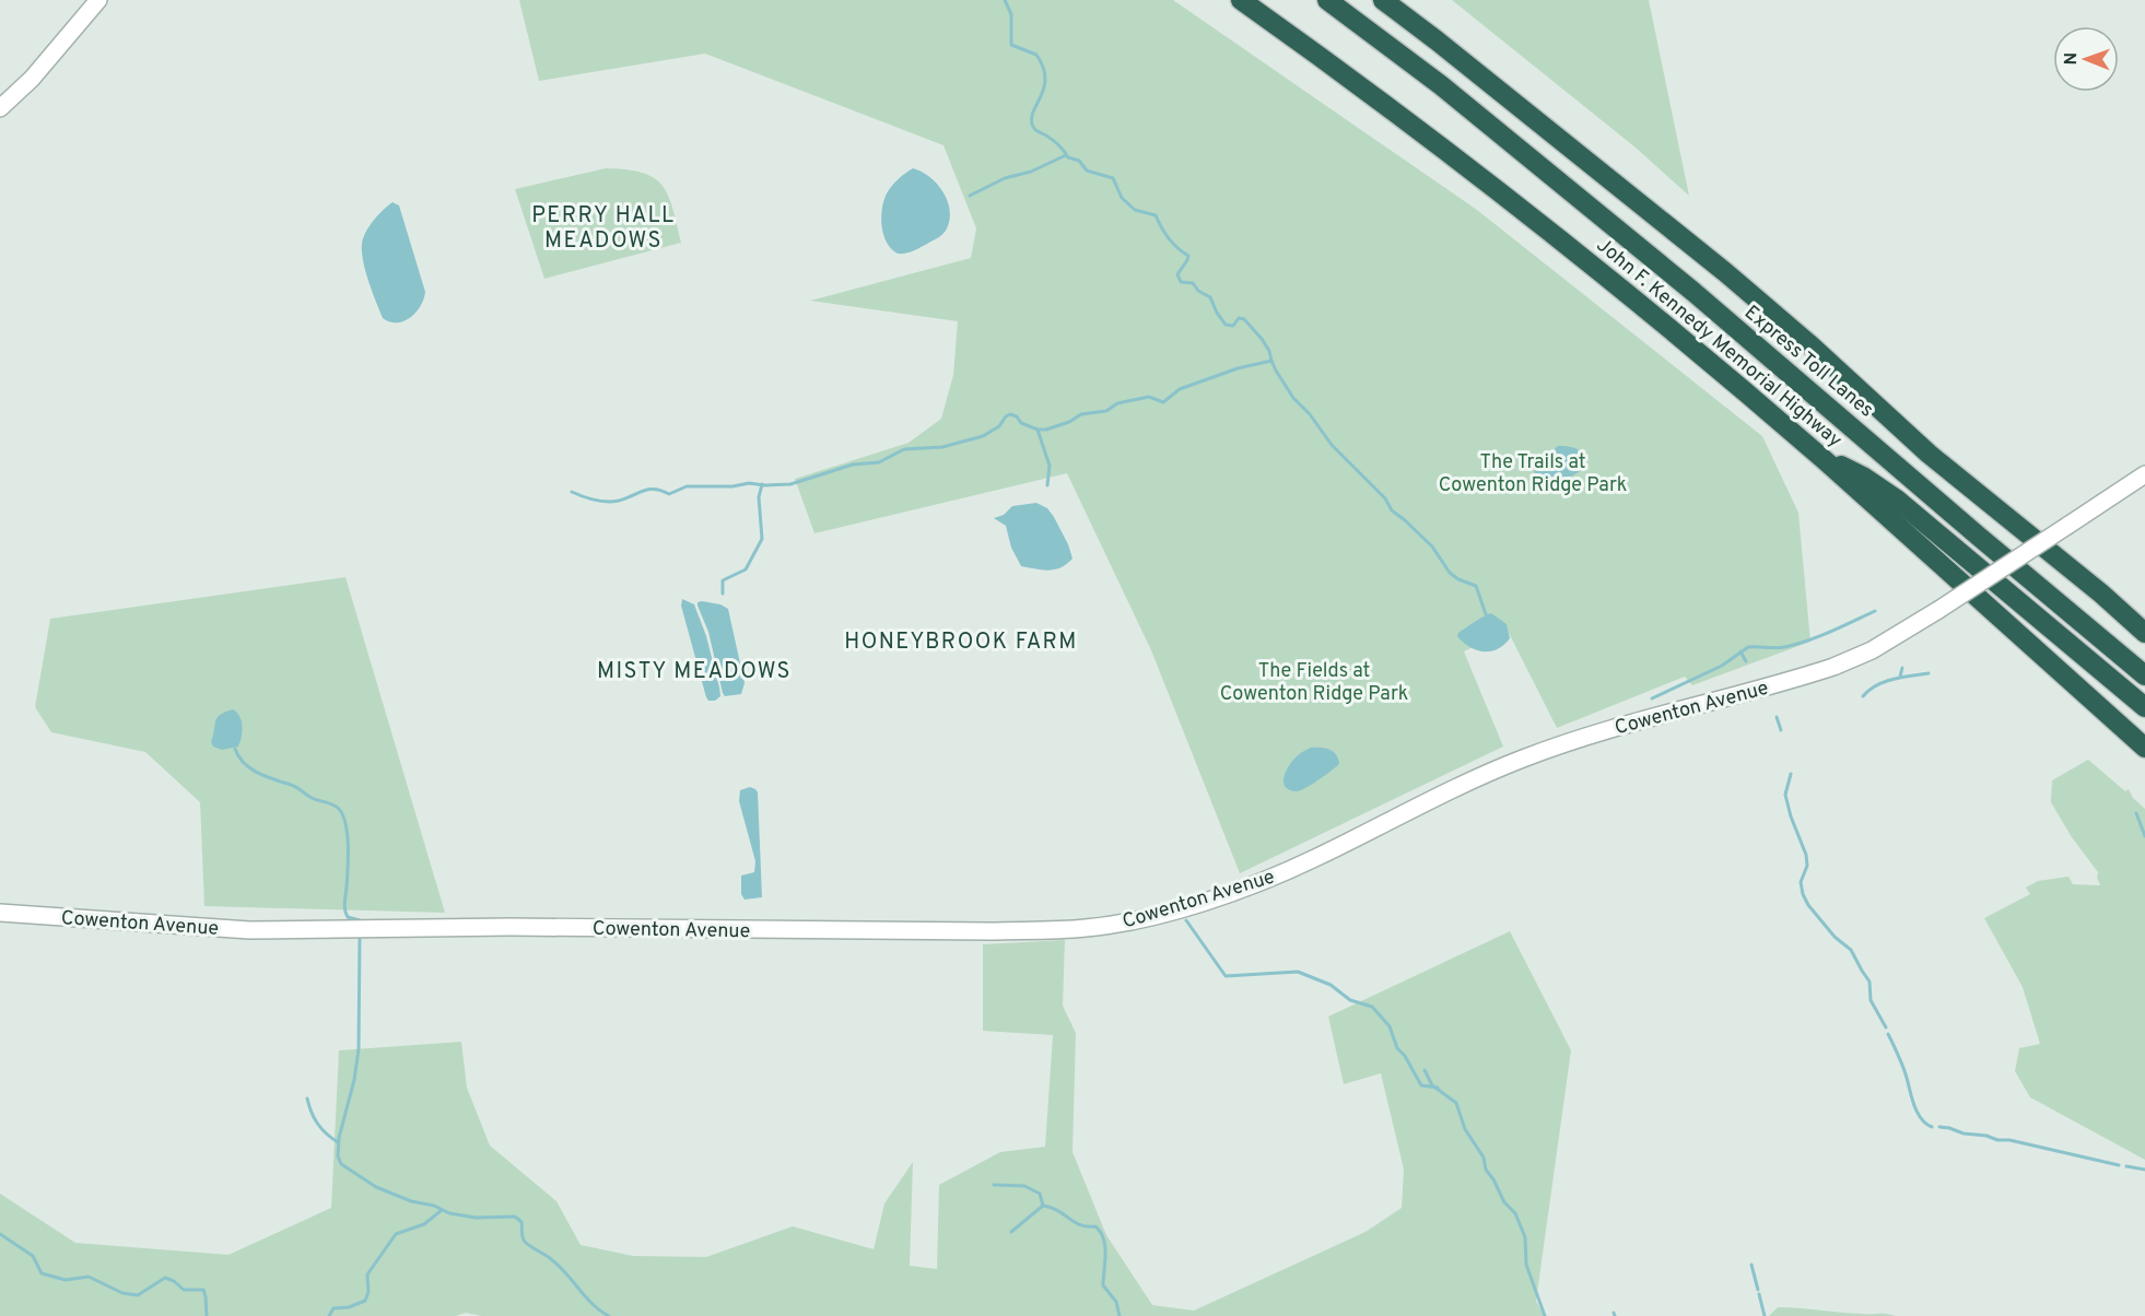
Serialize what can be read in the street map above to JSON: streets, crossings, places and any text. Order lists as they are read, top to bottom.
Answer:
{
  "streets": {
    "highway": ["John F. Kennedy Memorial Highway", "Express Toll Lanes"],
    "street": ["Cowenton Avenue"]
  },
  "districts": ["PERRY HALL MEADOWS", "HONEYBROOK FARM", "MISTY MEADOWS"],
  "parks": ["The Trails at Cowenton Ridge Park", "The Fields at Cowenton Ridge Park"],
  "north": "left"
}
